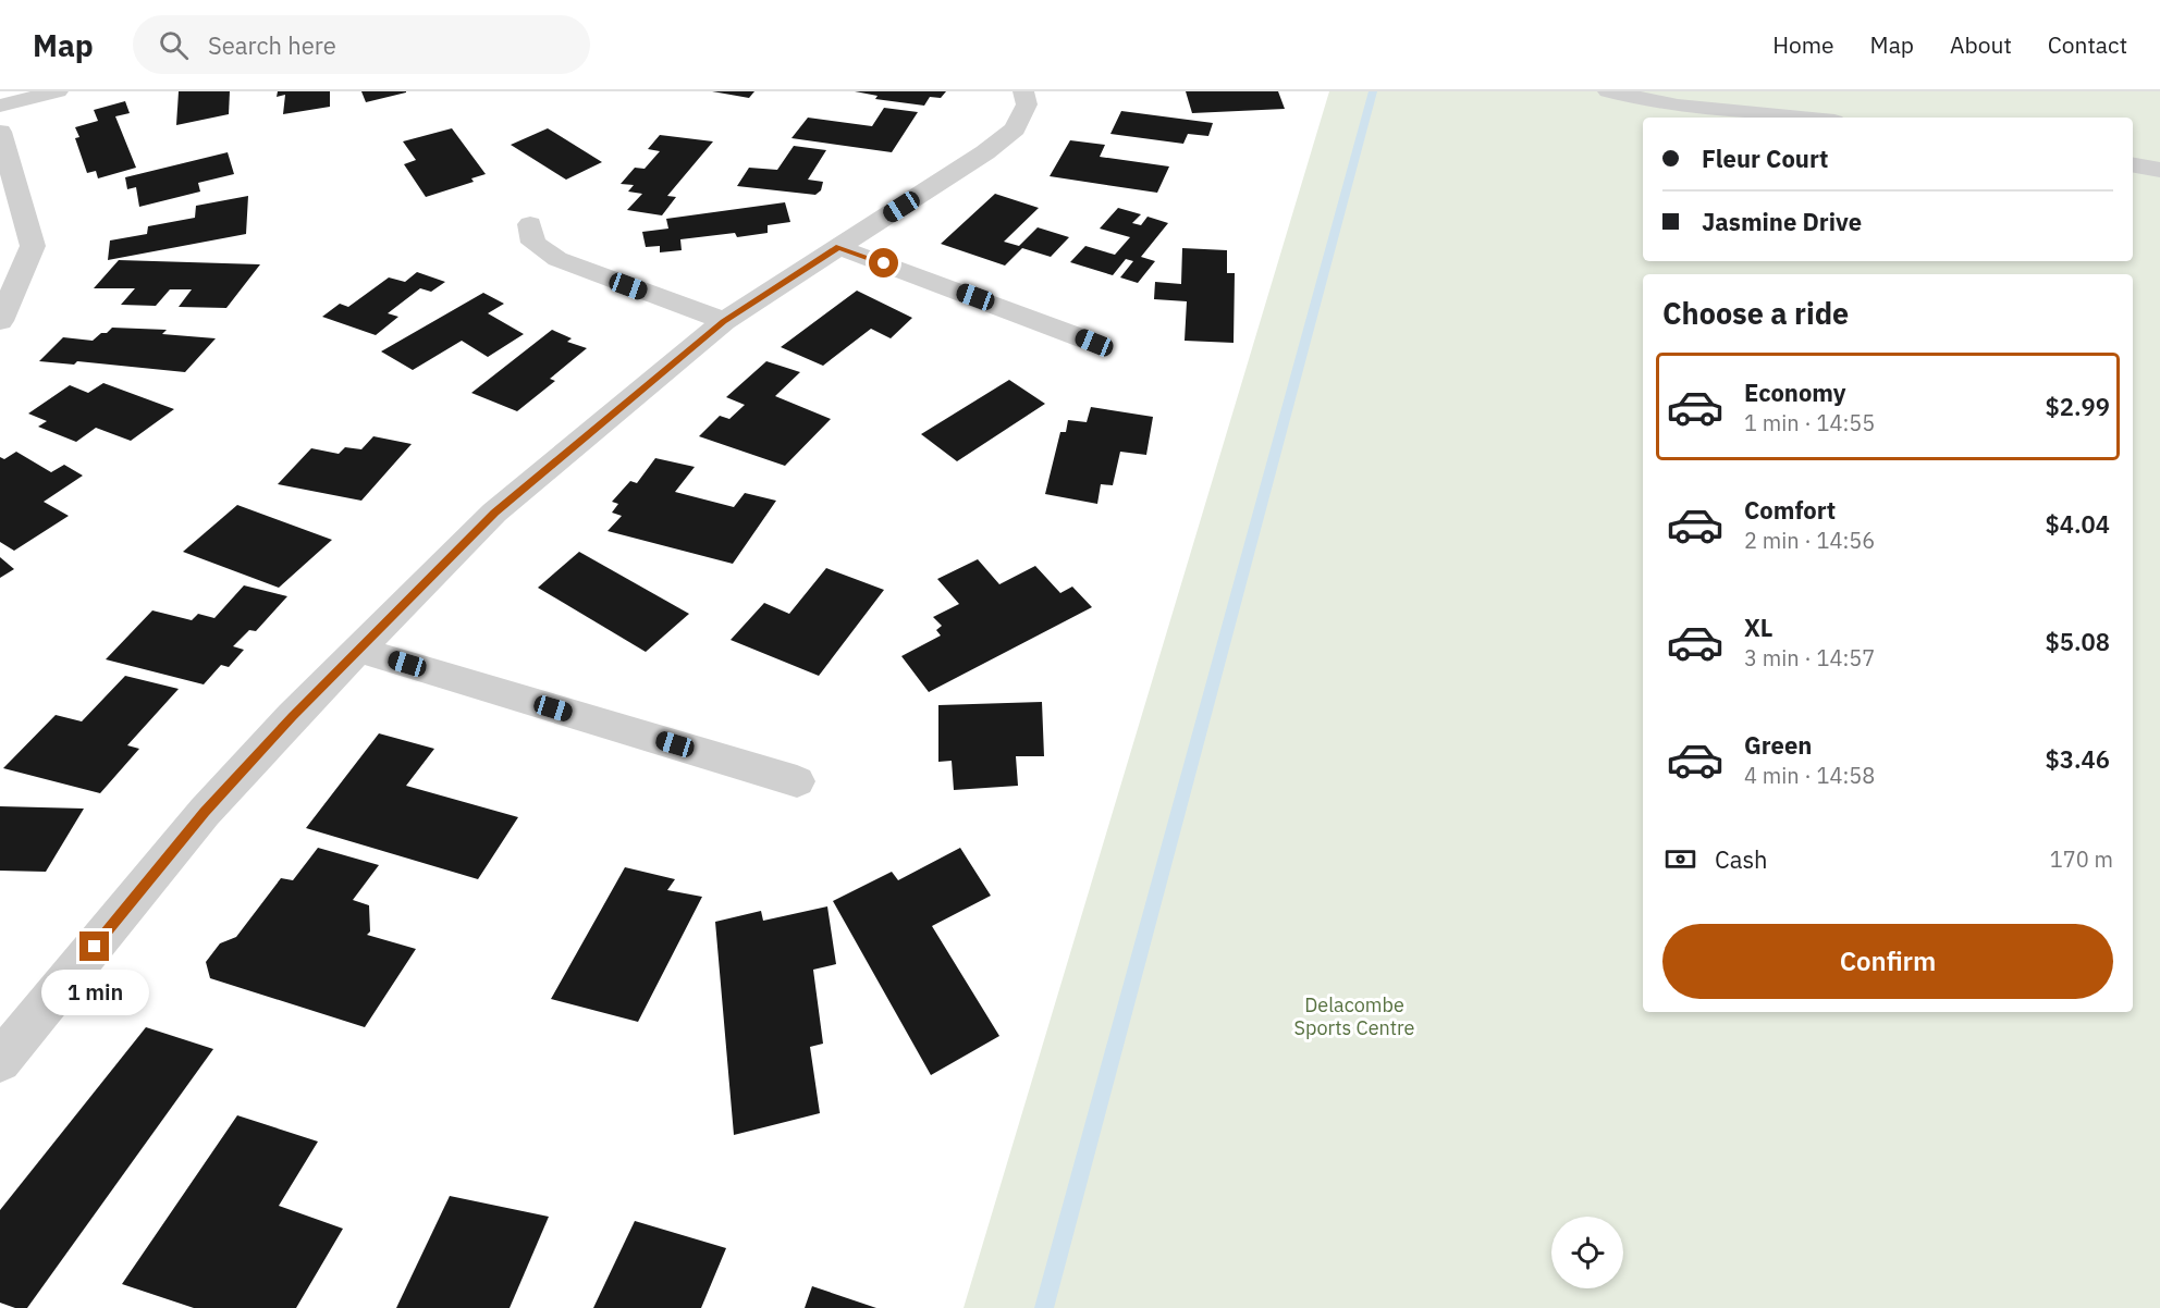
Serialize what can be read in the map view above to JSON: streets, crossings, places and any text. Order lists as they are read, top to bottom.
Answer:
{
  "parks": ["Delacombe Sports Centre"],
  "page": {
    "header": "Map",
    "search": "Search here",
    "nav": [
      "Home",
      "Map",
      "About",
      "Contact"
    ],
    "banner": ["Fleur Court", "Jasmine Drive"],
    "heading": "Choose a ride",
    "list": [
      {
        "name": "Economy",
        "note": "1 min · 14:55",
        "value": "$2.99"
      },
      {
        "name": "Comfort",
        "note": "2 min · 14:56",
        "value": "$4.04"
      },
      {
        "name": "XL",
        "note": "3 min · 14:57",
        "value": "$5.08"
      },
      {
        "name": "Green",
        "note": "4 min · 14:58",
        "value": "$3.46"
      }
    ],
    "pay": ["Cash", "170 m"],
    "buttons": "Confirm",
    "bubble": "1 min"
  }
}
